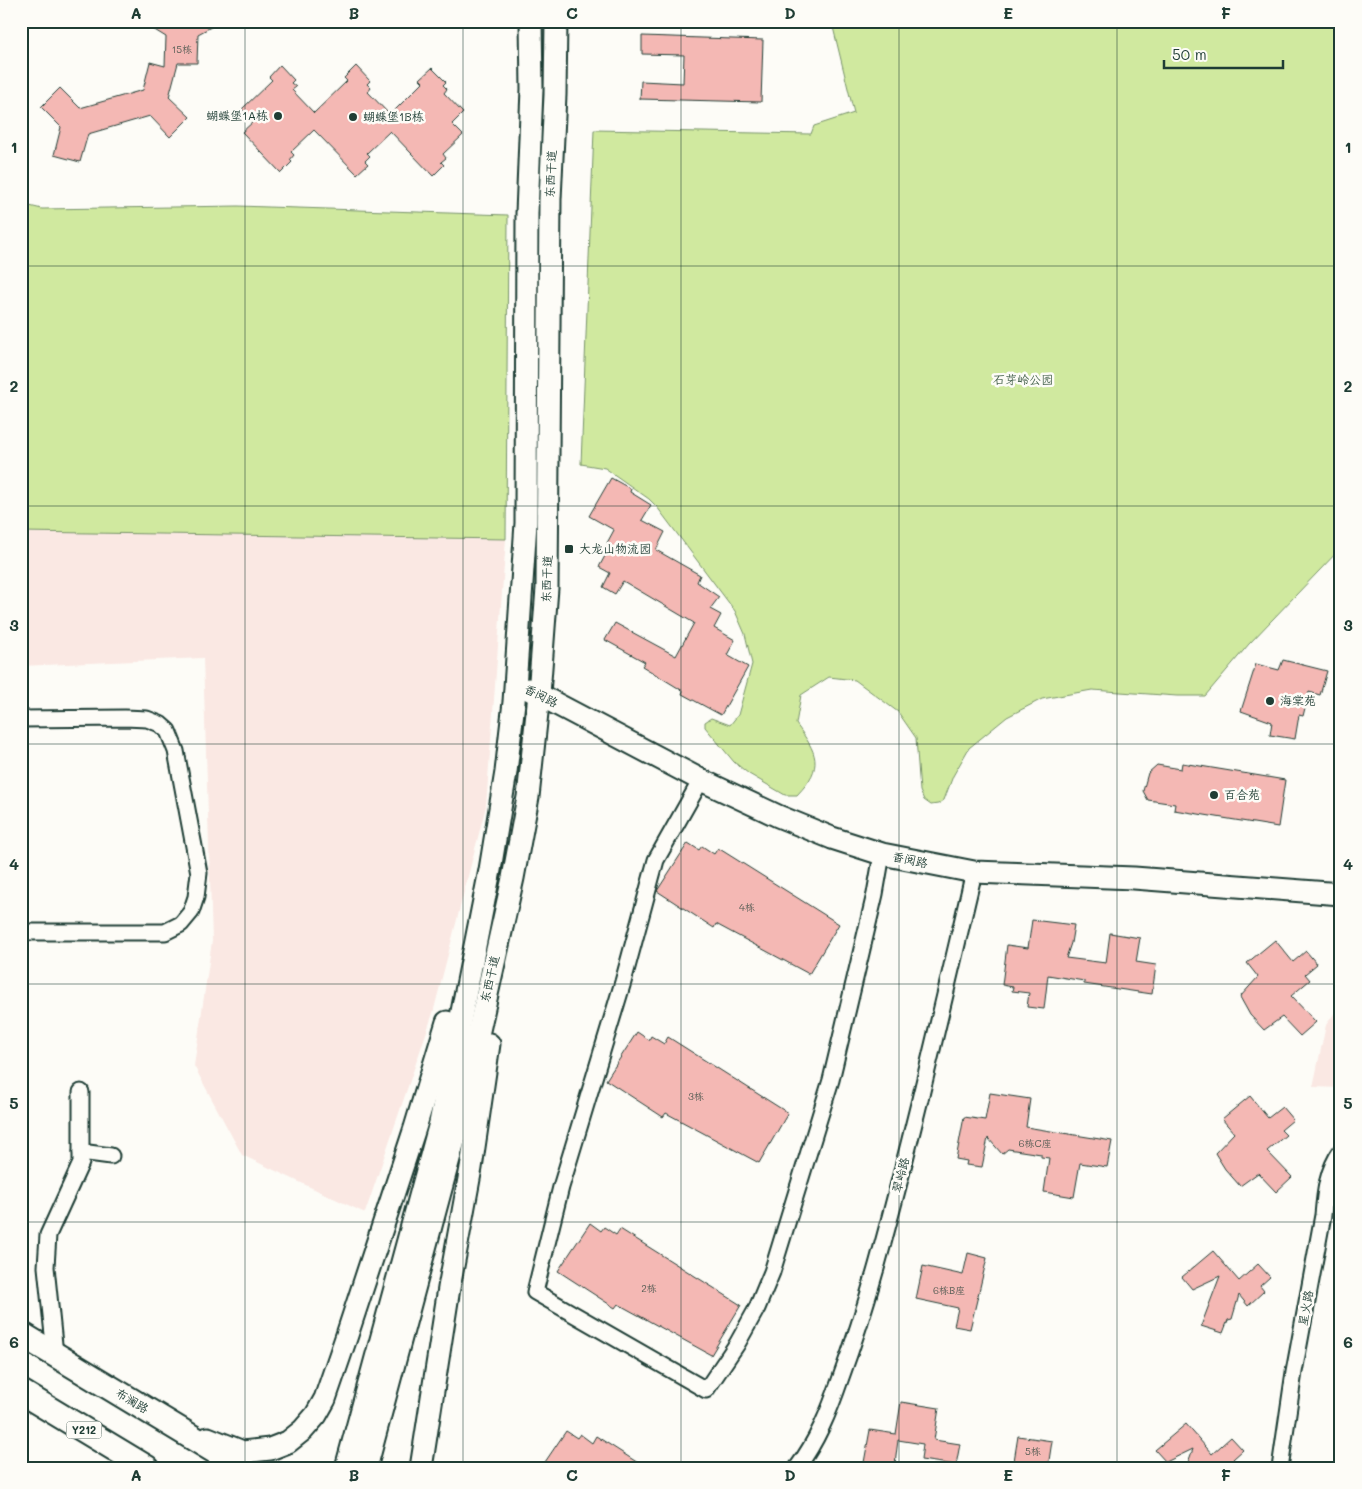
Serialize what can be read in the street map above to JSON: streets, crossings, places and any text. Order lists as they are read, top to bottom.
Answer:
{
  "streets": {
    "main road": [
      "东西干道",
      "香阅路",
      "布澜路",
      "Y212"
    ],
    "street": ["翠岭路", "星火路"]
  },
  "crossings": [
    ["东西干道", "香阅路"],
    ["香阅路", "翠岭路"]
  ],
  "parks": ["石芽岭公园"],
  "places": {
    "other": [
      "蝴蝶堡1A栋",
      "蝴蝶堡1B栋",
      "海棠苑",
      "百合苑"
    ],
    "transit": ["大龙山物流园"]
  },
  "house_numbers": [
    "15栋",
    "4栋",
    "3栋",
    "6栋C座",
    "2栋",
    "6栋B座",
    "5栋"
  ],
  "scale_bar": "50 m",
  "grid": {
    "columns": [
      "A",
      "B",
      "C",
      "D",
      "E",
      "F"
    ],
    "rows": [
      "1",
      "2",
      "3",
      "4",
      "5",
      "6"
    ]
  }
}
